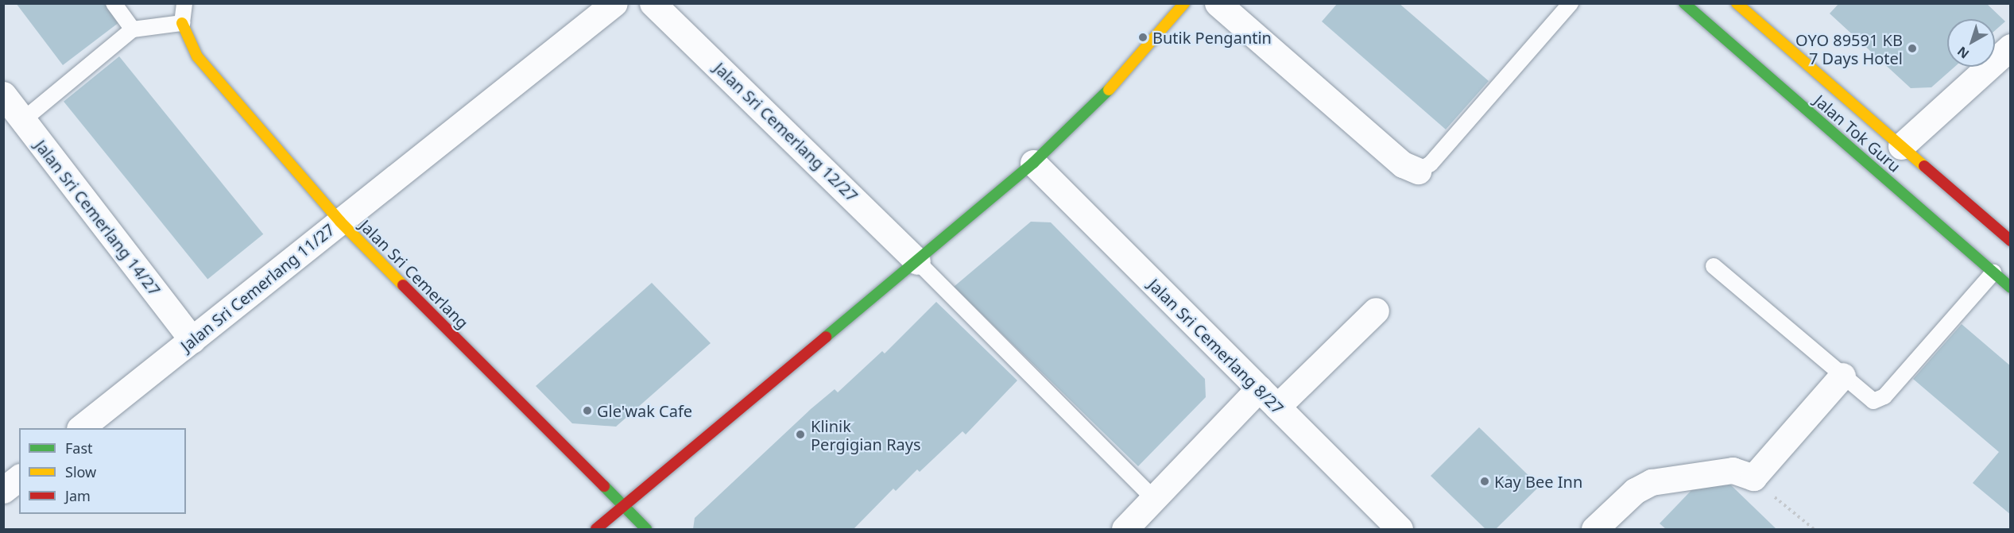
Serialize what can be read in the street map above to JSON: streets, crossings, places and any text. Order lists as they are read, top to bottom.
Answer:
{
  "streets": {
    "street": [
      "Jalan Sri Cemerlang 12/27",
      "Jalan Tok Guru",
      "Jalan Sri Cemerlang 14/27",
      "Jalan Sri Cemerlang",
      "Jalan Sri Cemerlang 11/27",
      "Jalan Sri Cemerlang 8/27"
    ]
  },
  "crossings": [
    ["Jalan Sri Cemerlang 14/27", "Jalan Sri Cemerlang 11/27"],
    ["Jalan Sri Cemerlang", "Jalan Sri Cemerlang 11/27"]
  ],
  "places": [
    "Butik Pengantin",
    "OYO 89591 KB 7 Days Hotel",
    "Gle'wak Cafe",
    "Klinik Pergigian Rays",
    "Kay Bee Inn"
  ],
  "legend": ["Fast", "Slow", "Jam"],
  "north": "bottom left"
}
